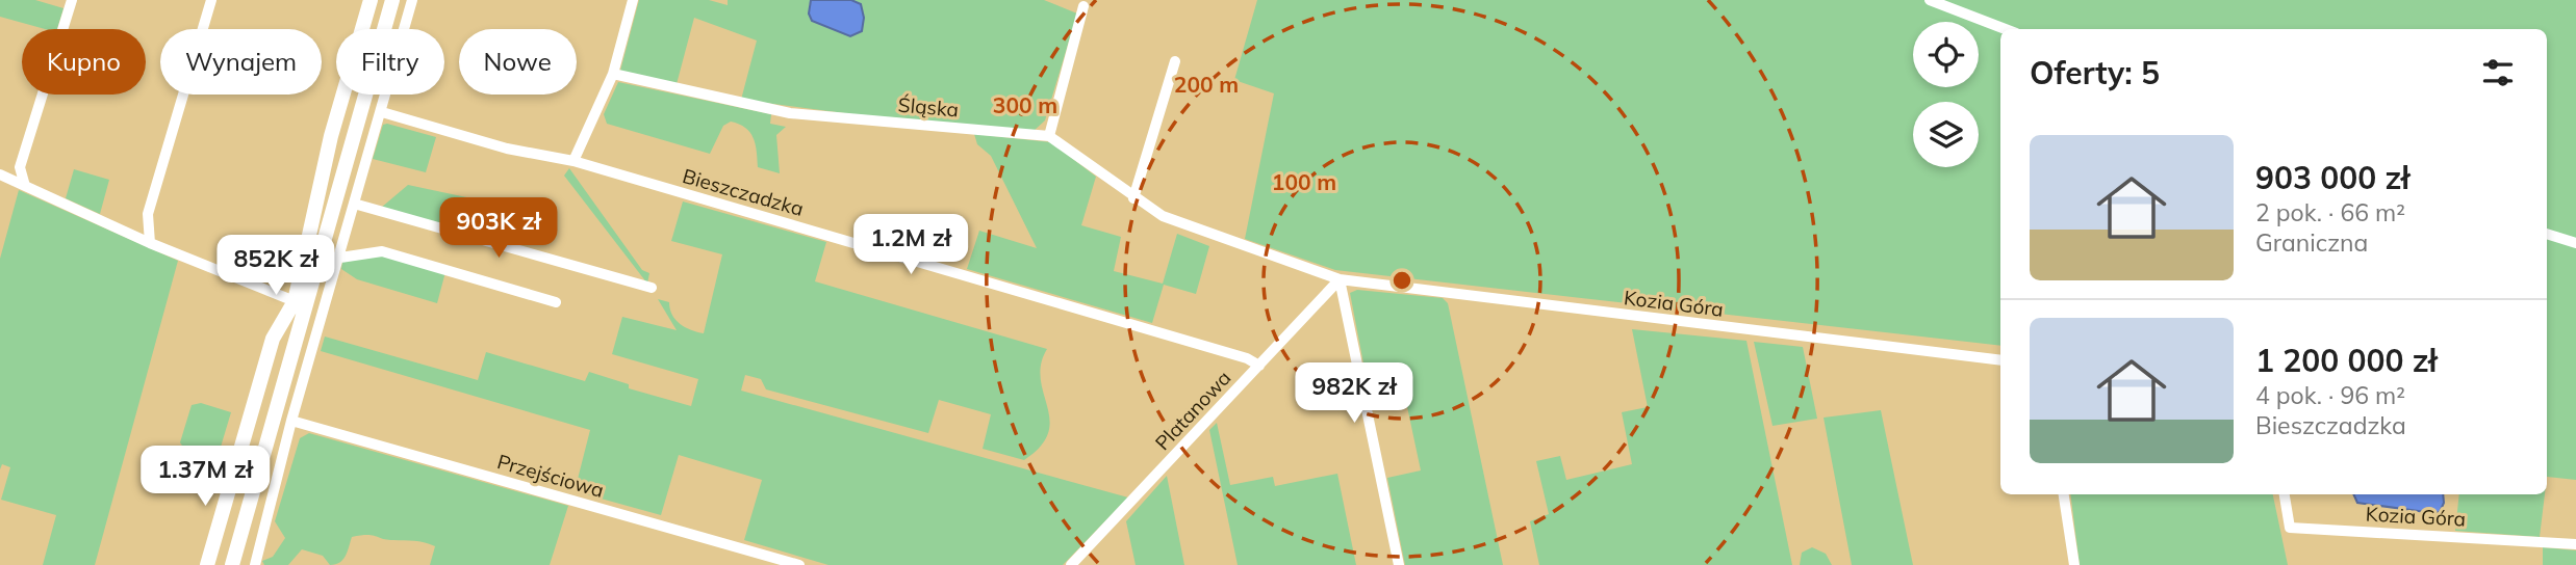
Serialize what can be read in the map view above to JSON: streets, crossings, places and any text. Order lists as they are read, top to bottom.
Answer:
{
  "streets": {
    "street": [
      "Śląska",
      "Bieszczadzka",
      "Kozia Góra",
      "Platanowa",
      "Przejściowa"
    ]
  },
  "crossings": [
    ["Śląska", "Kozia Góra"],
    ["Śląska", "Platanowa"],
    ["Bieszczadzka", "Platanowa"],
    ["Kozia Góra", "Platanowa"]
  ],
  "page": {
    "chip": [
      "Kupno",
      "Wynajem",
      "Filtry",
      "Nowe"
    ],
    "heading": "Oferty: 5",
    "list": [
      {
        "name": "903 000 zł",
        "note": "2 pok. · 66 m² · Graniczna"
      },
      {
        "name": "1 200 000 zł",
        "note": "4 pok. · 96 m² · Bieszczadzka"
      }
    ],
    "price": [
      "903K zł",
      "1.2M zł",
      "852K zł",
      "982K zł",
      "1.37M zł"
    ]
  },
  "rings": ["200 m", "300 m", "100 m"]
}
